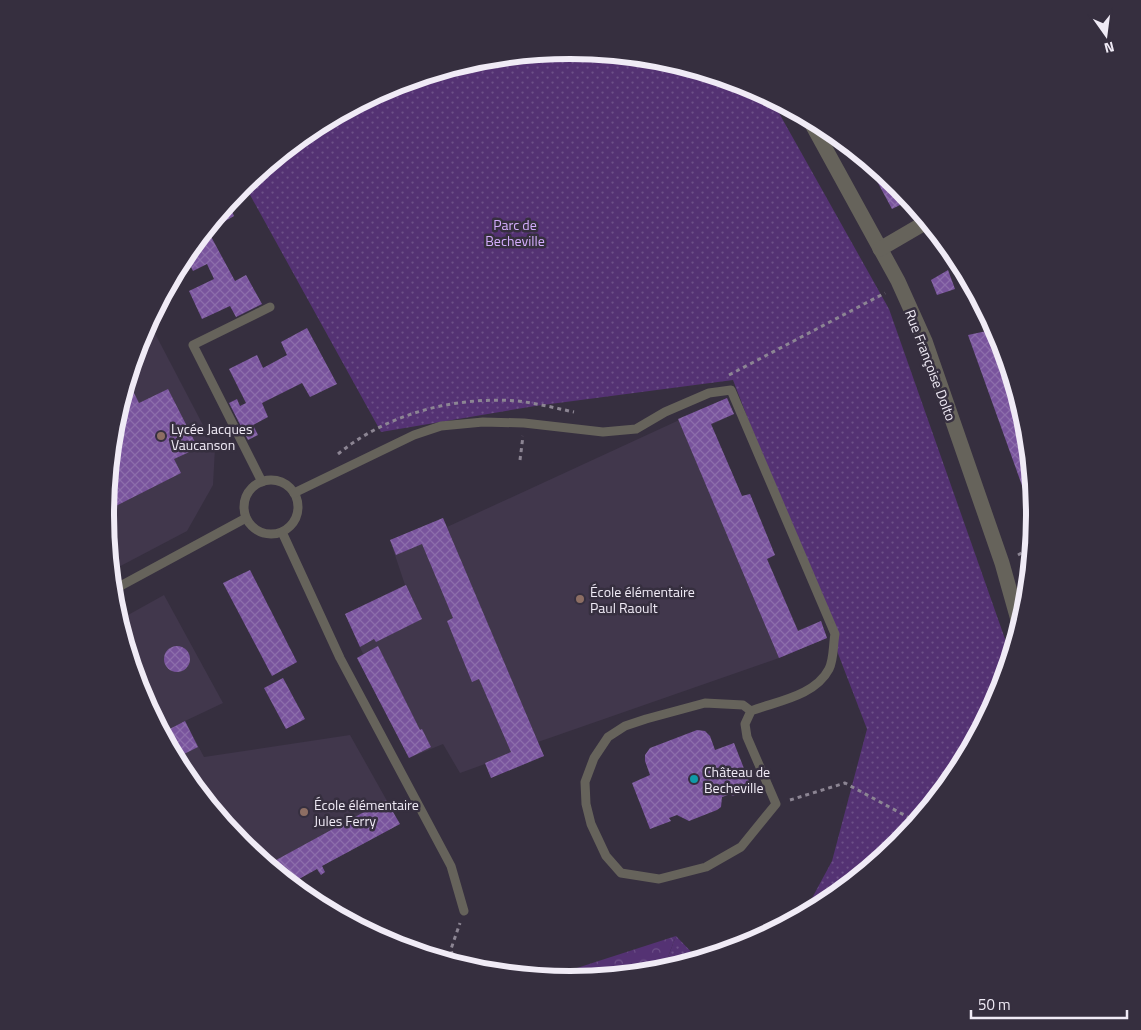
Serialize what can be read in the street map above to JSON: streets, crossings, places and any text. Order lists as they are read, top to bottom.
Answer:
{
  "streets": {
    "street": ["Rue Françoise Dolto"]
  },
  "parks": ["Parc de Becheville"],
  "places": [
    "Lycée Jacques Vaucanson",
    "École élémentaire Paul Raoult",
    "Château de Becheville",
    "École élémentaire Jules Ferry"
  ],
  "scale_bar": "50 m",
  "north": "bottom"
}
